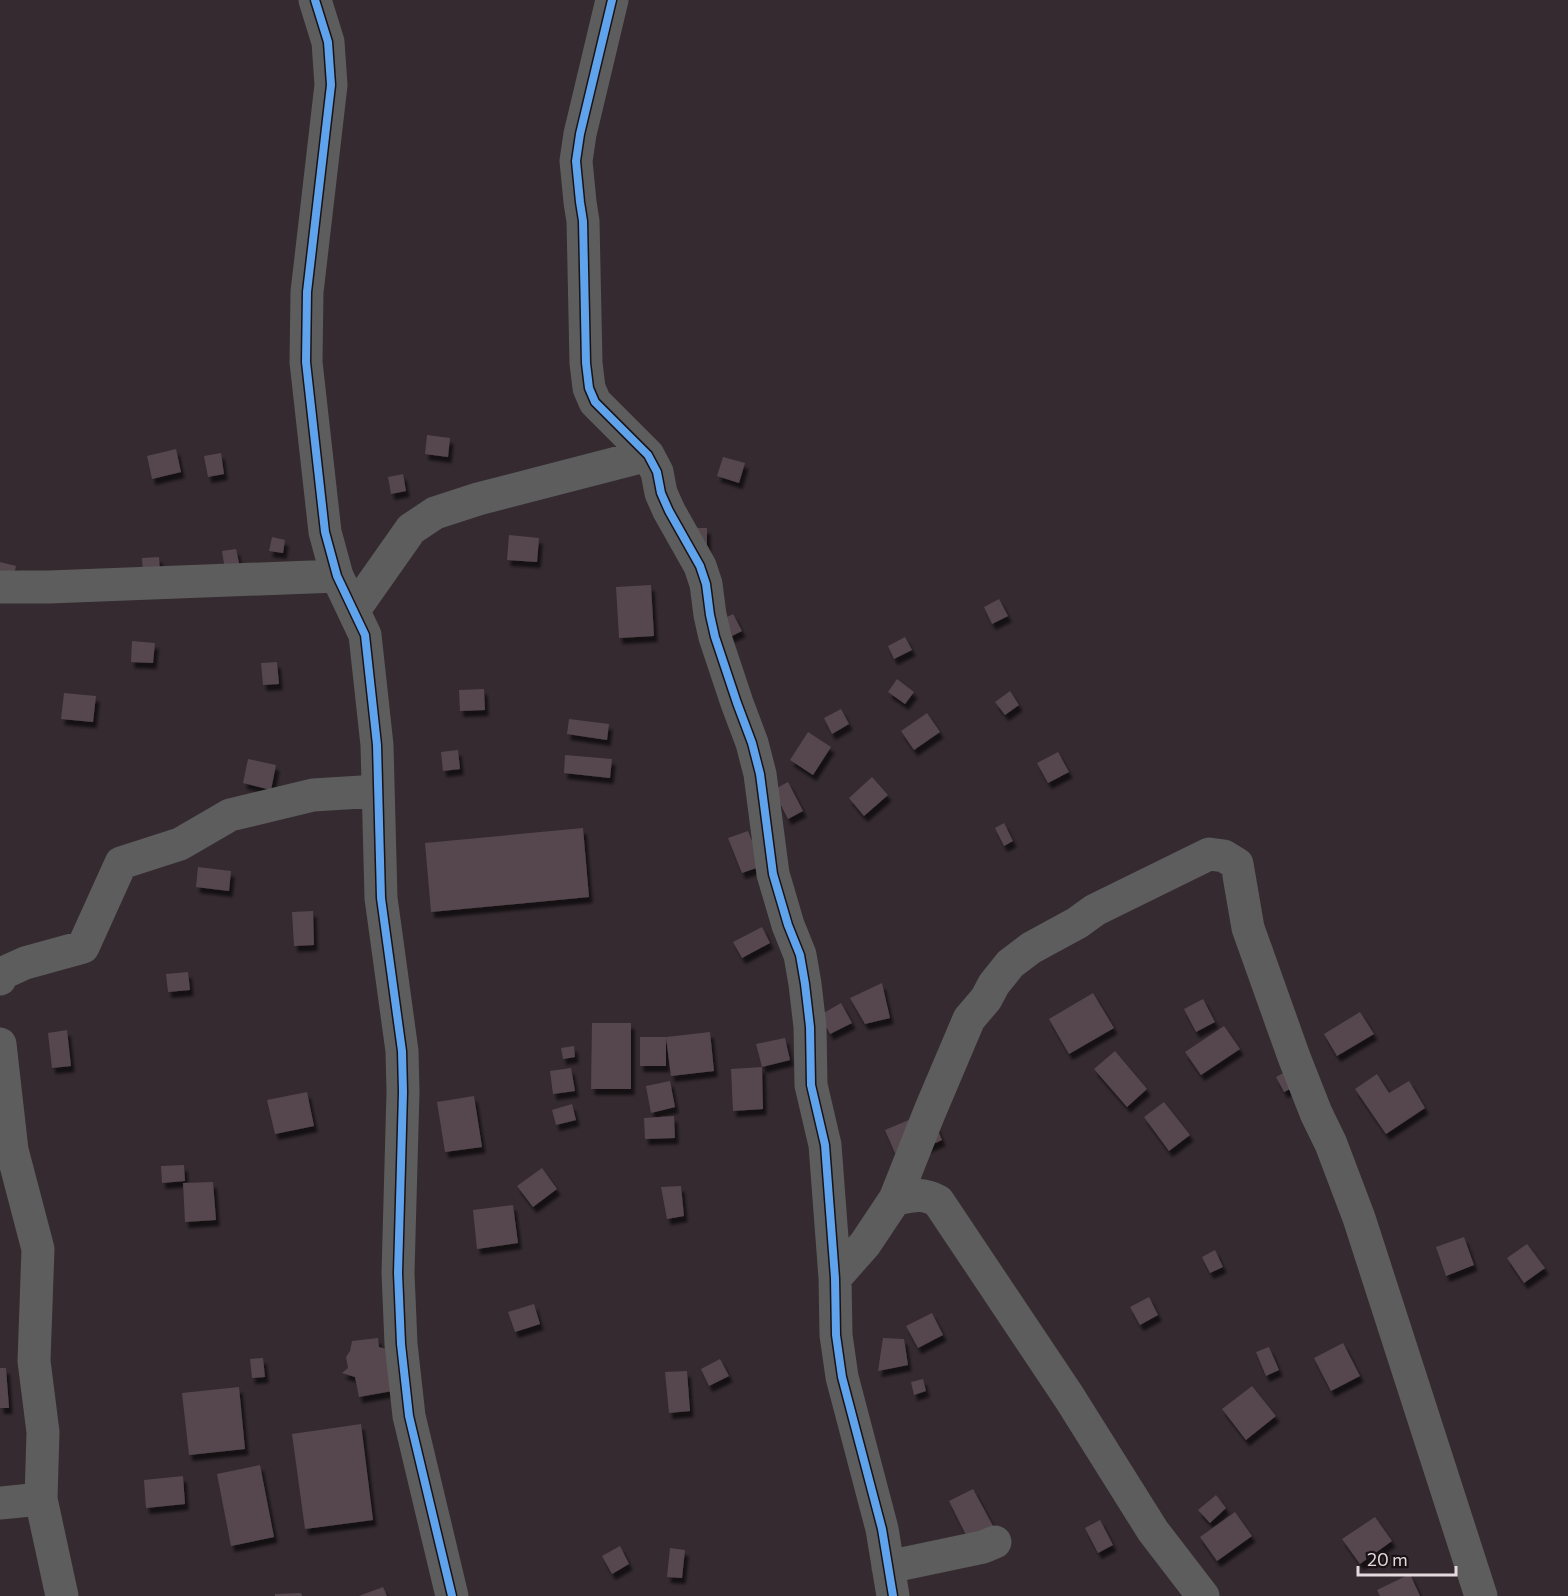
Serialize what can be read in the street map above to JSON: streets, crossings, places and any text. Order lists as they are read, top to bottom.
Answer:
{
  "scale_bar": "20 m"
}
